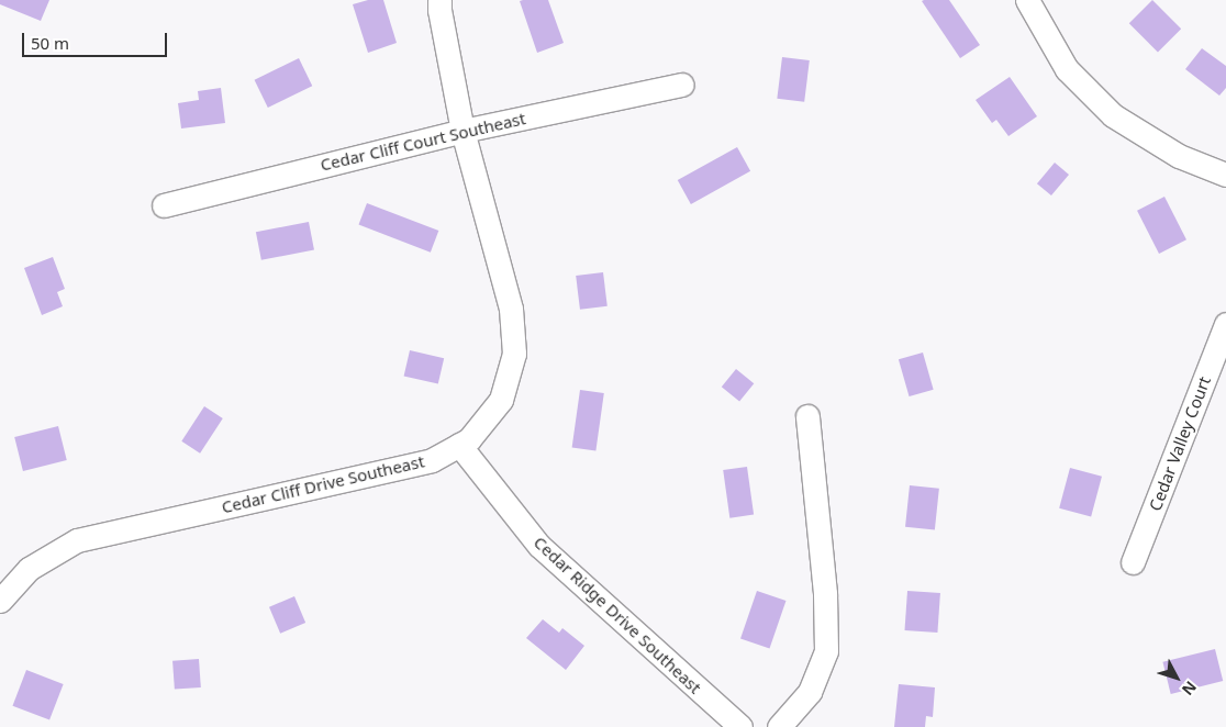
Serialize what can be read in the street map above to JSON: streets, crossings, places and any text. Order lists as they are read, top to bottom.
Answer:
{
  "streets": {
    "street": [
      "Cedar Cliff Court Southeast",
      "Cedar Valley Court",
      "Cedar Cliff Drive Southeast",
      "Cedar Ridge Drive Southeast"
    ]
  },
  "crossings": [
    ["Cedar Cliff Court Southeast", "Cedar Cliff Drive Southeast"],
    ["Cedar Cliff Drive Southeast", "Cedar Ridge Drive Southeast"]
  ],
  "scale_bar": "50 m",
  "north": "bottom right"
}
